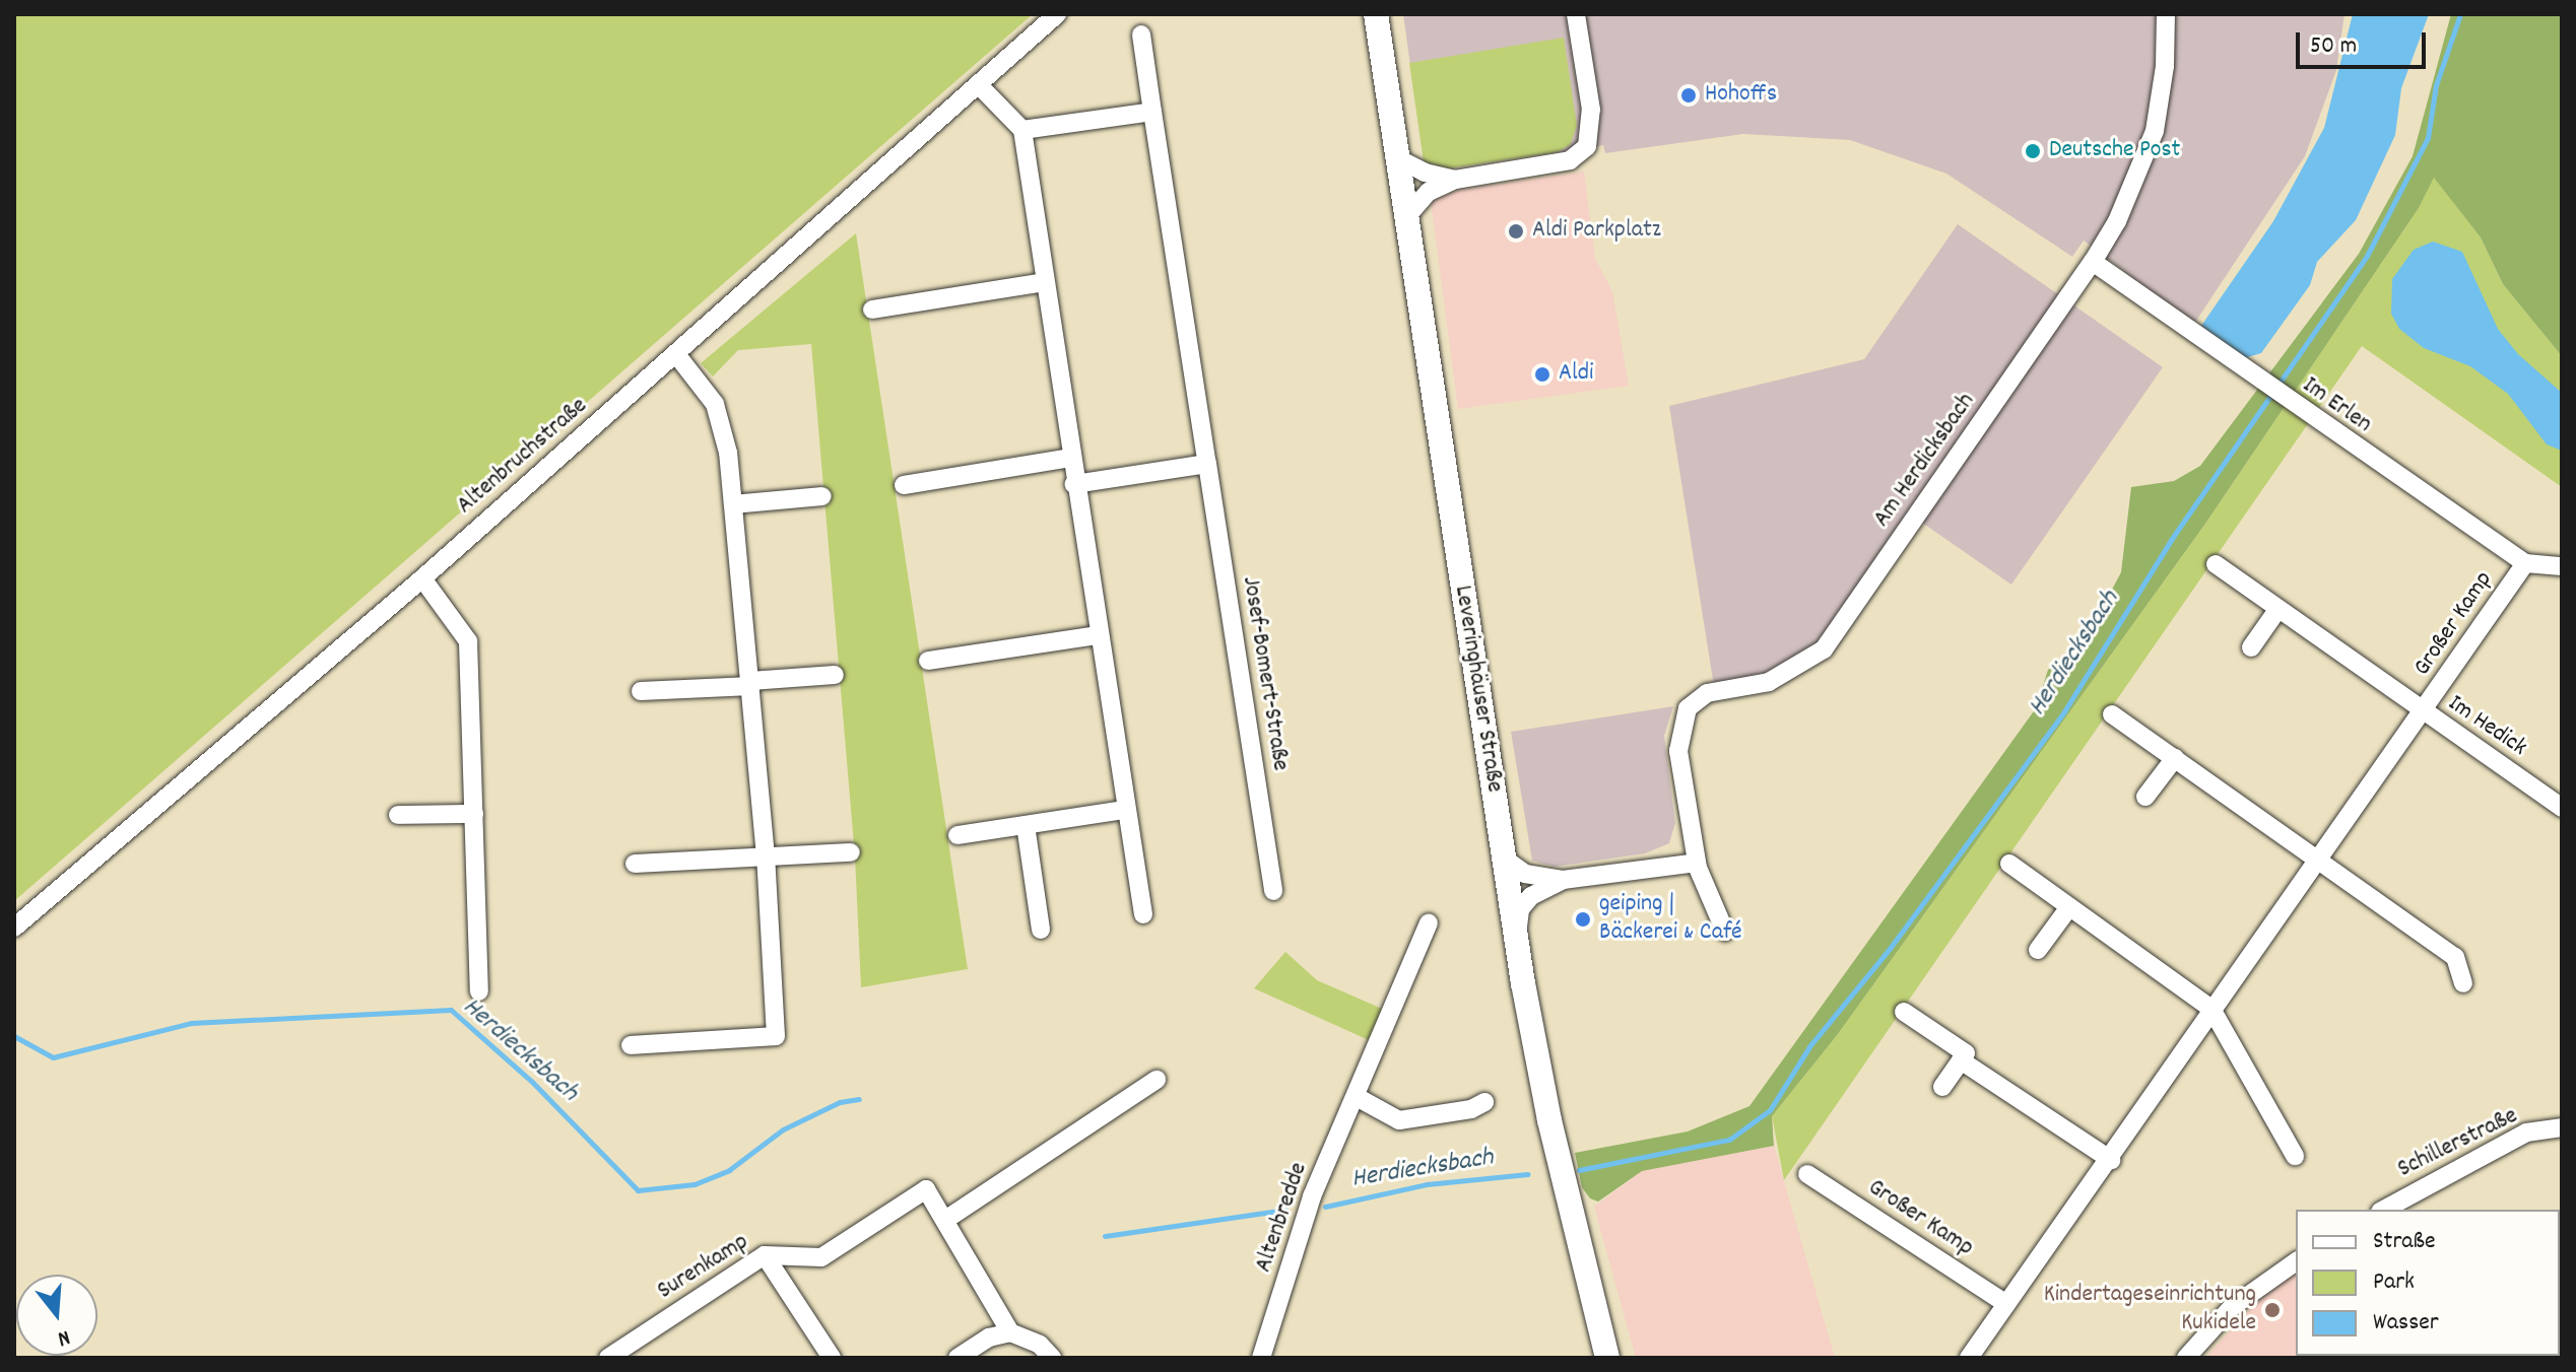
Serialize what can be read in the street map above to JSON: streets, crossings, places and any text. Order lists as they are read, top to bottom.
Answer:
{
  "streets": {
    "main road": ["Leveringhäuser Straße"],
    "street": [
      "Im Erlen",
      "Altenbruchstraße",
      "Am Herdicksbach",
      "Großer Kamp",
      "Josef-Bomert-Straße",
      "Im Hedick",
      "Schillerstraße",
      "Altenbredde",
      "Surenkamp"
    ]
  },
  "crossings": [
    ["Im Erlen", "Am Herdicksbach"],
    ["Im Erlen", "Großer Kamp"],
    ["Großer Kamp", "Im Hedick"]
  ],
  "water": ["Herdiecksbach"],
  "places": [
    "Hohoffs",
    "Deutsche Post",
    "Aldi Parkplatz",
    "Aldi",
    "geiping | Bäckerei & Café",
    "Kindertageseinrichtung Kukidele"
  ],
  "legend": ["Straße", "Park", "Wasser"],
  "scale_bar": "50 m",
  "north": "bottom"
}
